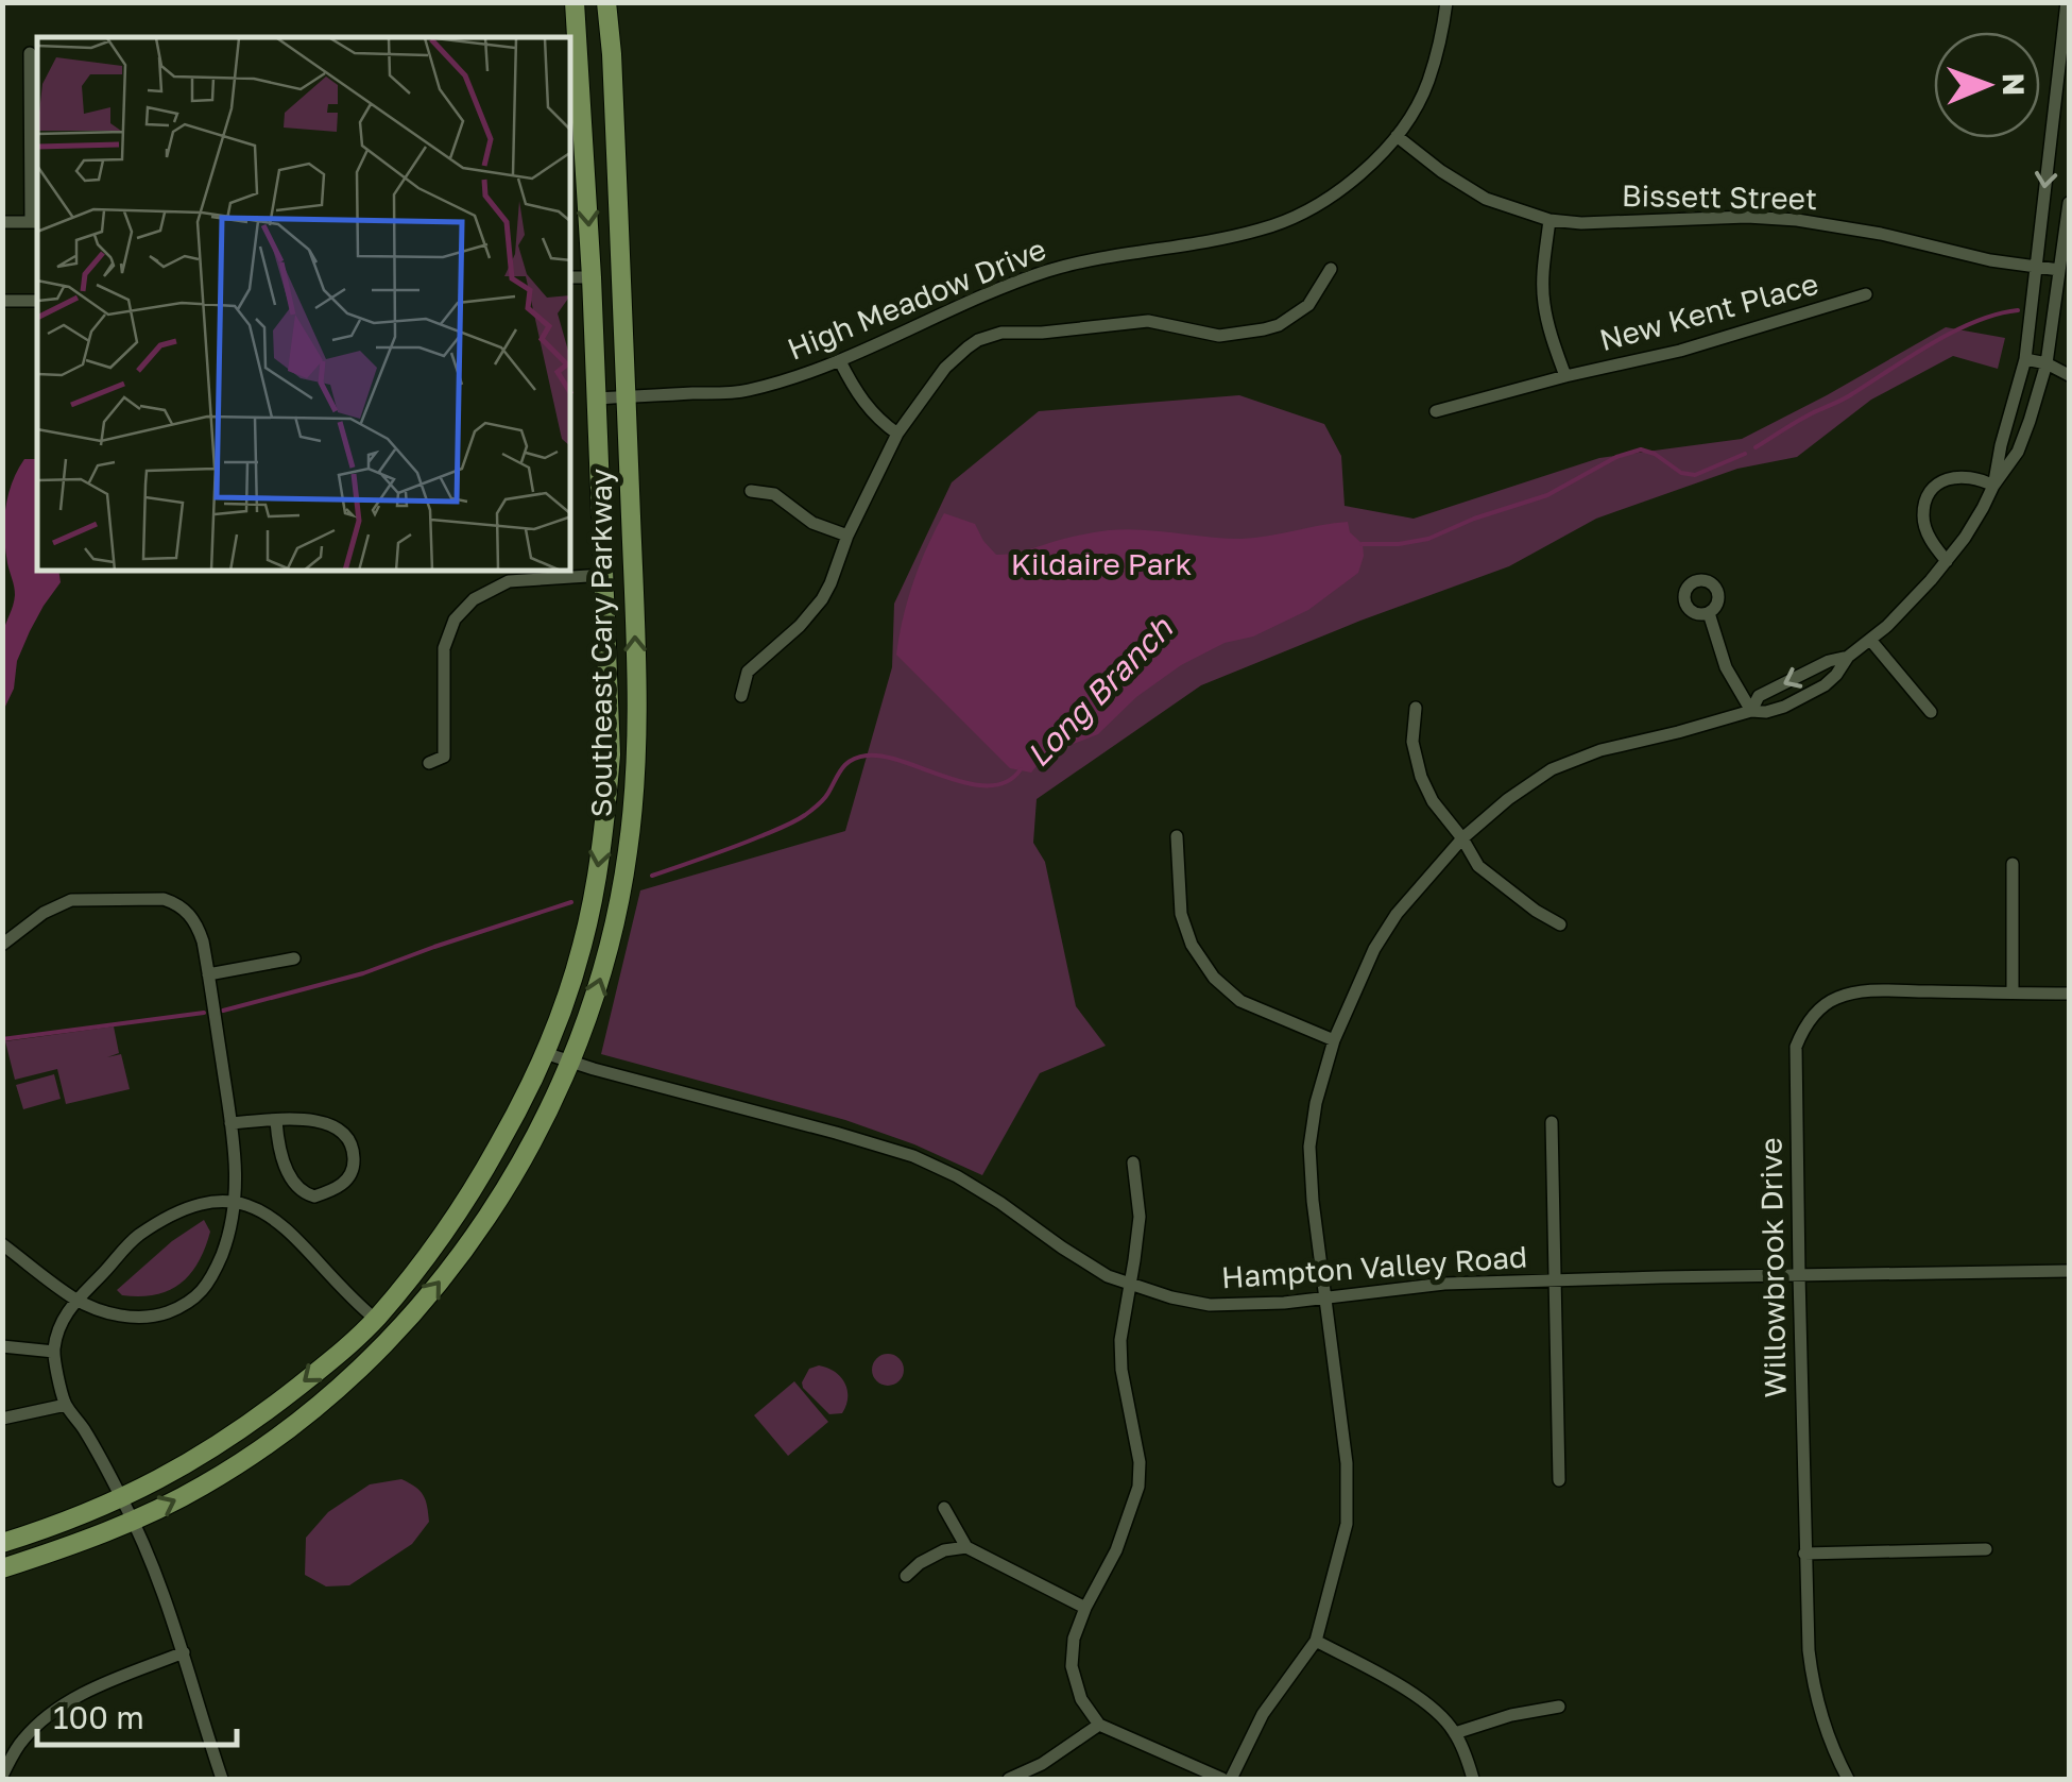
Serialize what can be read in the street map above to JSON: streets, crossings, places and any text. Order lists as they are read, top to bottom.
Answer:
{
  "streets": {
    "main road": ["Southeast Cary Parkway"],
    "street": [
      "Bissett Street",
      "High Meadow Drive",
      "New Kent Place",
      "Hampton Valley Road",
      "Willowbrook Drive"
    ]
  },
  "crossings": [
    ["Bissett Street", "High Meadow Drive"],
    ["Bissett Street", "New Kent Place"],
    ["High Meadow Drive", "Southeast Cary Parkway"],
    ["Southeast Cary Parkway", "Hampton Valley Road"],
    ["Hampton Valley Road", "Willowbrook Drive"]
  ],
  "water": ["Long Branch"],
  "parks": ["Kildaire Park"],
  "scale_bar": "100 m",
  "north": "right"
}
